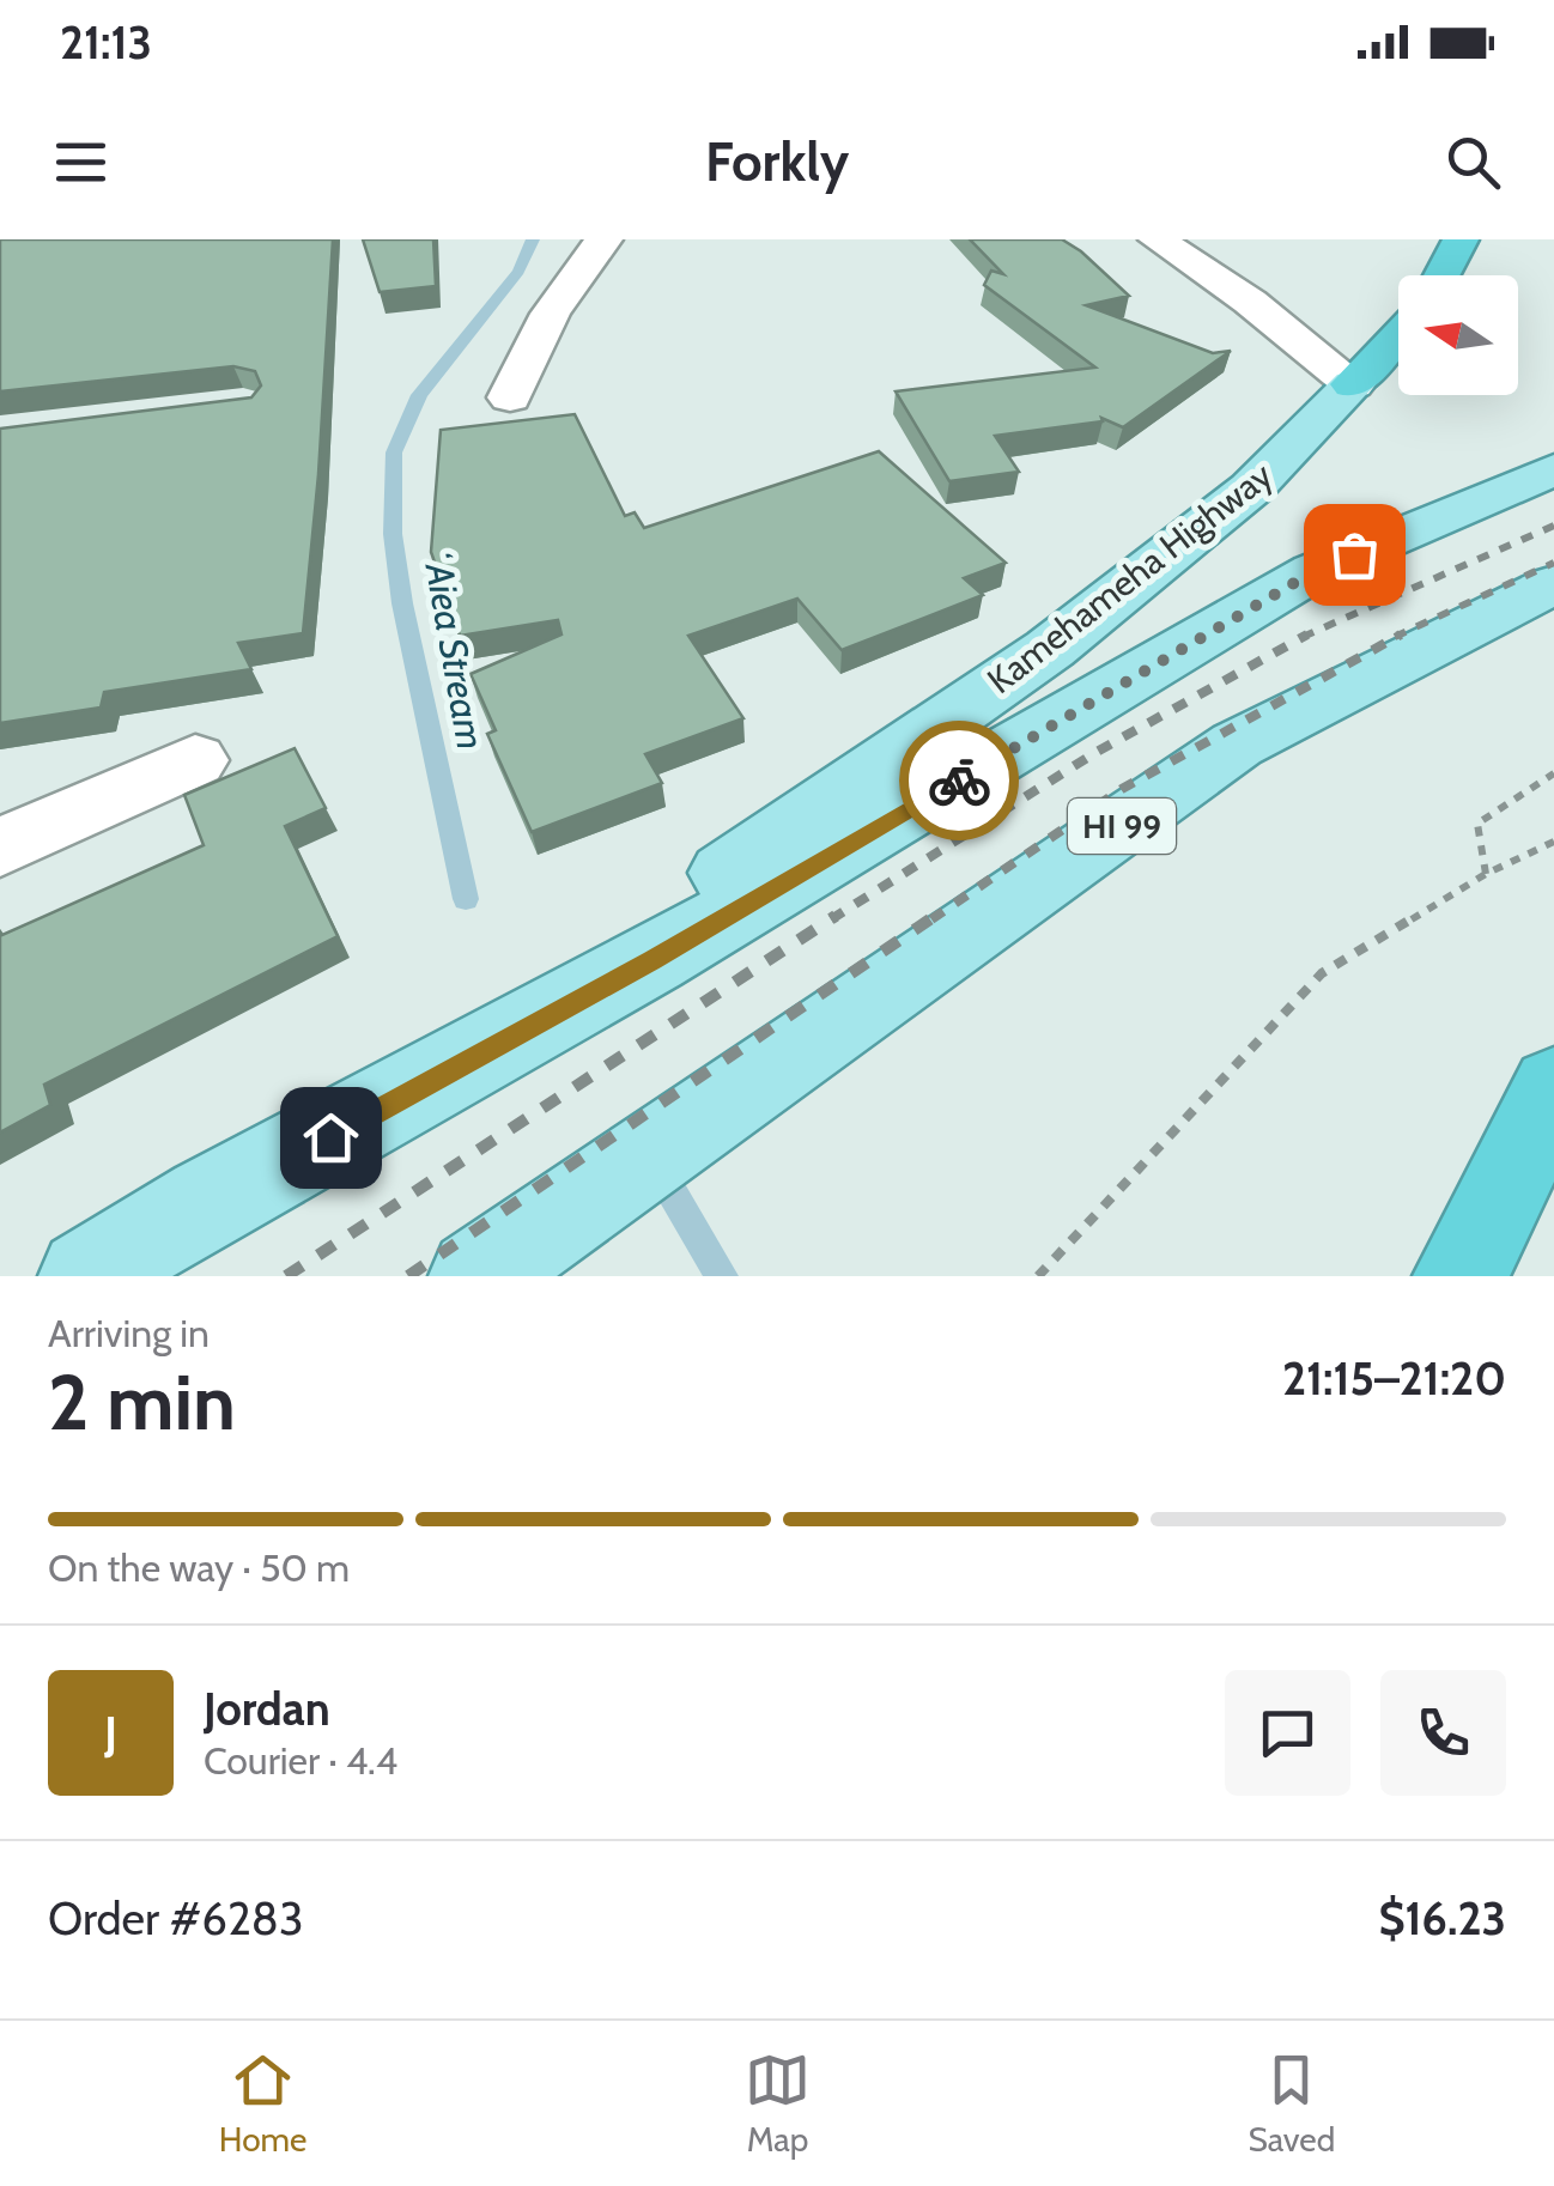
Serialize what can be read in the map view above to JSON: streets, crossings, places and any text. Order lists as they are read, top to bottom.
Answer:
{
  "streets": {
    "main road": ["Kamehameha Highway", "HI 99"]
  },
  "water": ["ʻAiea Stream"],
  "north": "left",
  "page": {
    "status": "21:13",
    "header": "Forkly",
    "heading": ["2 min", "Arriving in", "21:15–21:20"],
    "panel": [
      "Jordan",
      "Courier · 4.4",
      "Order #6283",
      "$16.23"
    ],
    "bar": "On the way · 50 m",
    "round": "J",
    "tabs": ["Home", "Map", "Saved"]
  }
}
